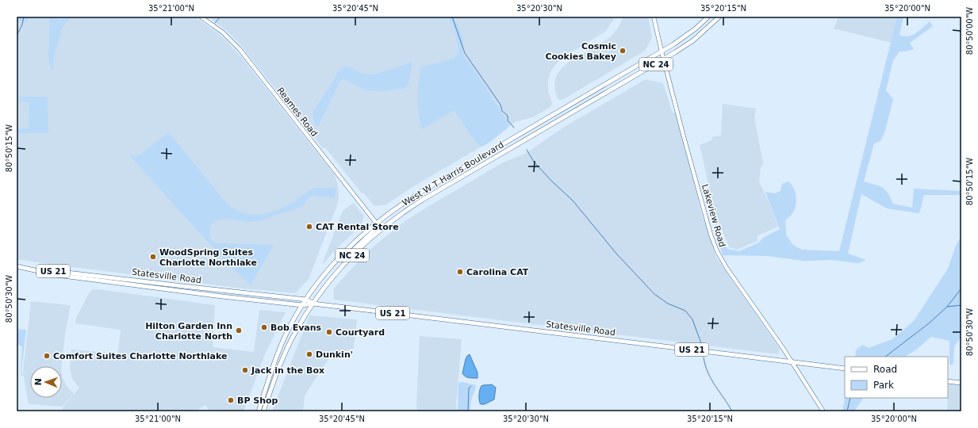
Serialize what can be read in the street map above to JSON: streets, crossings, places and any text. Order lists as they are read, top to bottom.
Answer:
{
  "streets": {
    "main road": [
      "NC 24",
      "Reames Road",
      "West W T Harris Boulevard",
      "Lakeview Road",
      "US 21",
      "Statesville Road"
    ]
  },
  "crossings": [
    ["Reames Road", "West W T Harris Boulevard"],
    ["West W T Harris Boulevard", "Lakeview Road"],
    ["West W T Harris Boulevard", "Statesville Road"],
    ["Lakeview Road", "Statesville Road"]
  ],
  "places": [
    "Cosmic Cookies Bakey",
    "CAT Rental Store",
    "WoodSpring Suites Charlotte Northlake",
    "Carolina CAT",
    "Bob Evans",
    "Hilton Garden Inn Charlotte North",
    "Courtyard",
    "Dunkin'",
    "Comfort Suites Charlotte Northlake",
    "Jack in the Box",
    "BP Shop"
  ],
  "legend": ["Road", "Park"],
  "north": "left",
  "coordinates": [
    "35°21'00\"N",
    "35°20'45\"N",
    "35°20'30\"N",
    "35°20'15\"N",
    "35°20'00\"N",
    "80°50'00\"W",
    "80°50'15\"W",
    "80°50'30\"W"
  ]
}
